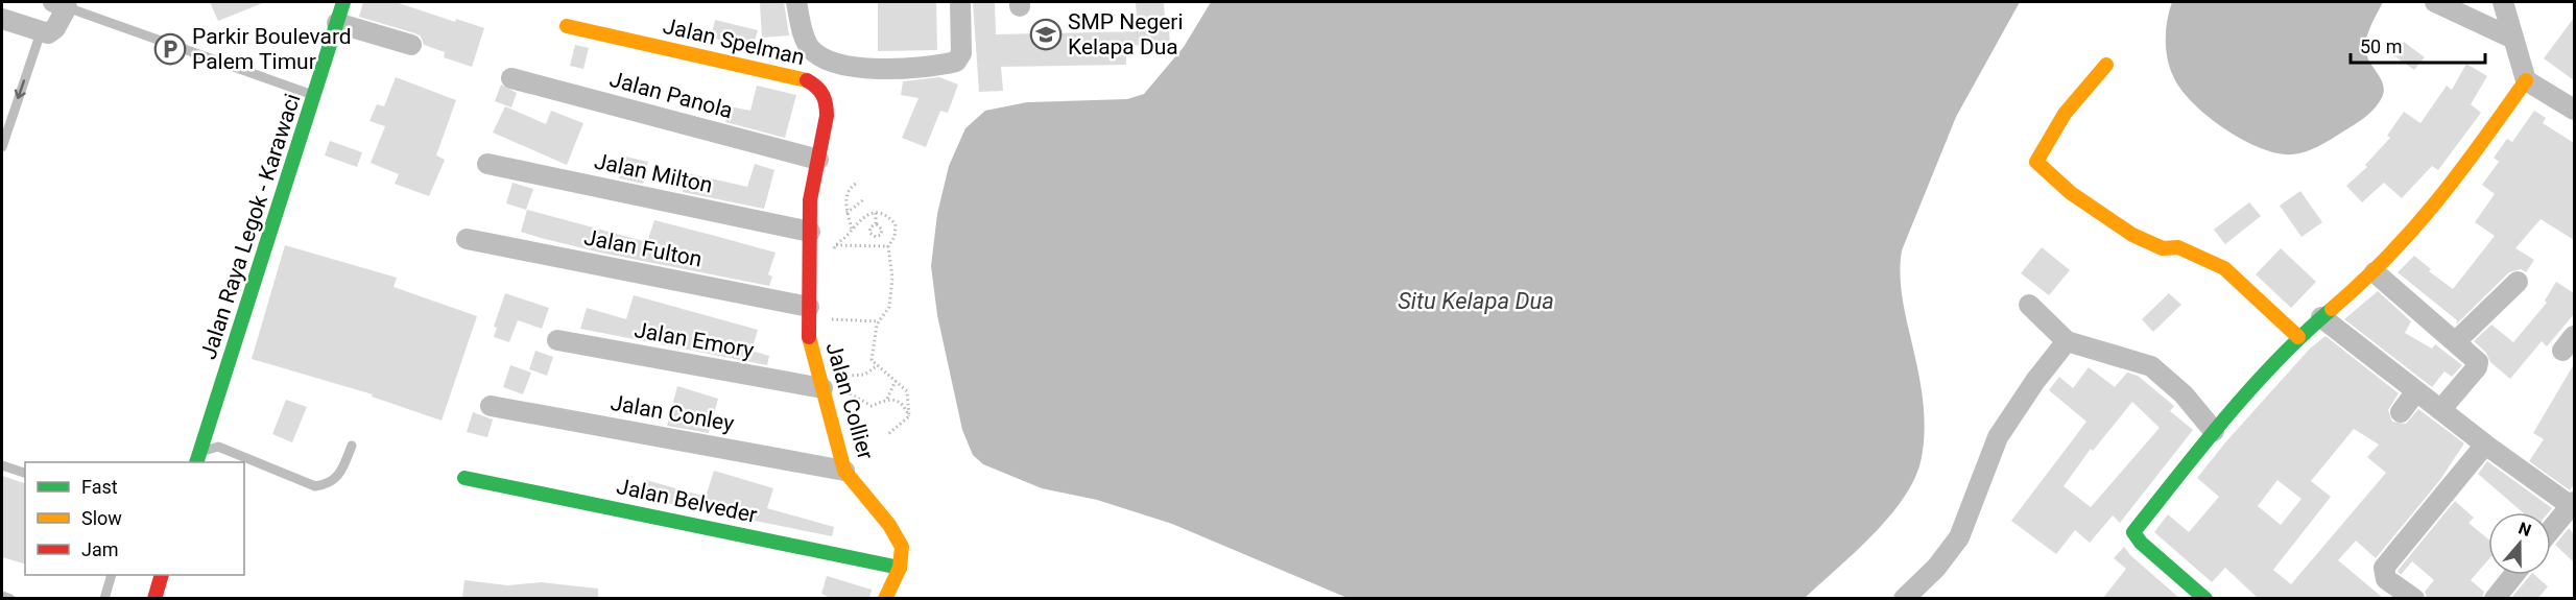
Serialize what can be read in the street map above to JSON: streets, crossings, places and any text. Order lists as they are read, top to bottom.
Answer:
{
  "streets": {
    "street": [
      "Jalan Spelman",
      "Jalan Panola",
      "Jalan Milton",
      "Jalan Raya Legok - Karawaci",
      "Jalan Fulton",
      "Jalan Emory",
      "Jalan Collier",
      "Jalan Conley",
      "Jalan Belveder"
    ]
  },
  "crossings": [
    ["Jalan Spelman", "Jalan Collier"],
    ["Jalan Panola", "Jalan Collier"],
    ["Jalan Milton", "Jalan Collier"],
    ["Jalan Fulton", "Jalan Collier"],
    ["Jalan Emory", "Jalan Collier"],
    ["Jalan Collier", "Jalan Conley"],
    ["Jalan Collier", "Jalan Belveder"]
  ],
  "water": ["Situ Kelapa Dua"],
  "places": {
    "school or university": ["SMP Negeri Kelapa Dua"],
    "parking": ["Parkir Boulevard Palem Timur"]
  },
  "legend": ["Fast", "Slow", "Jam"],
  "scale_bar": "50 m",
  "north": "top"
}
